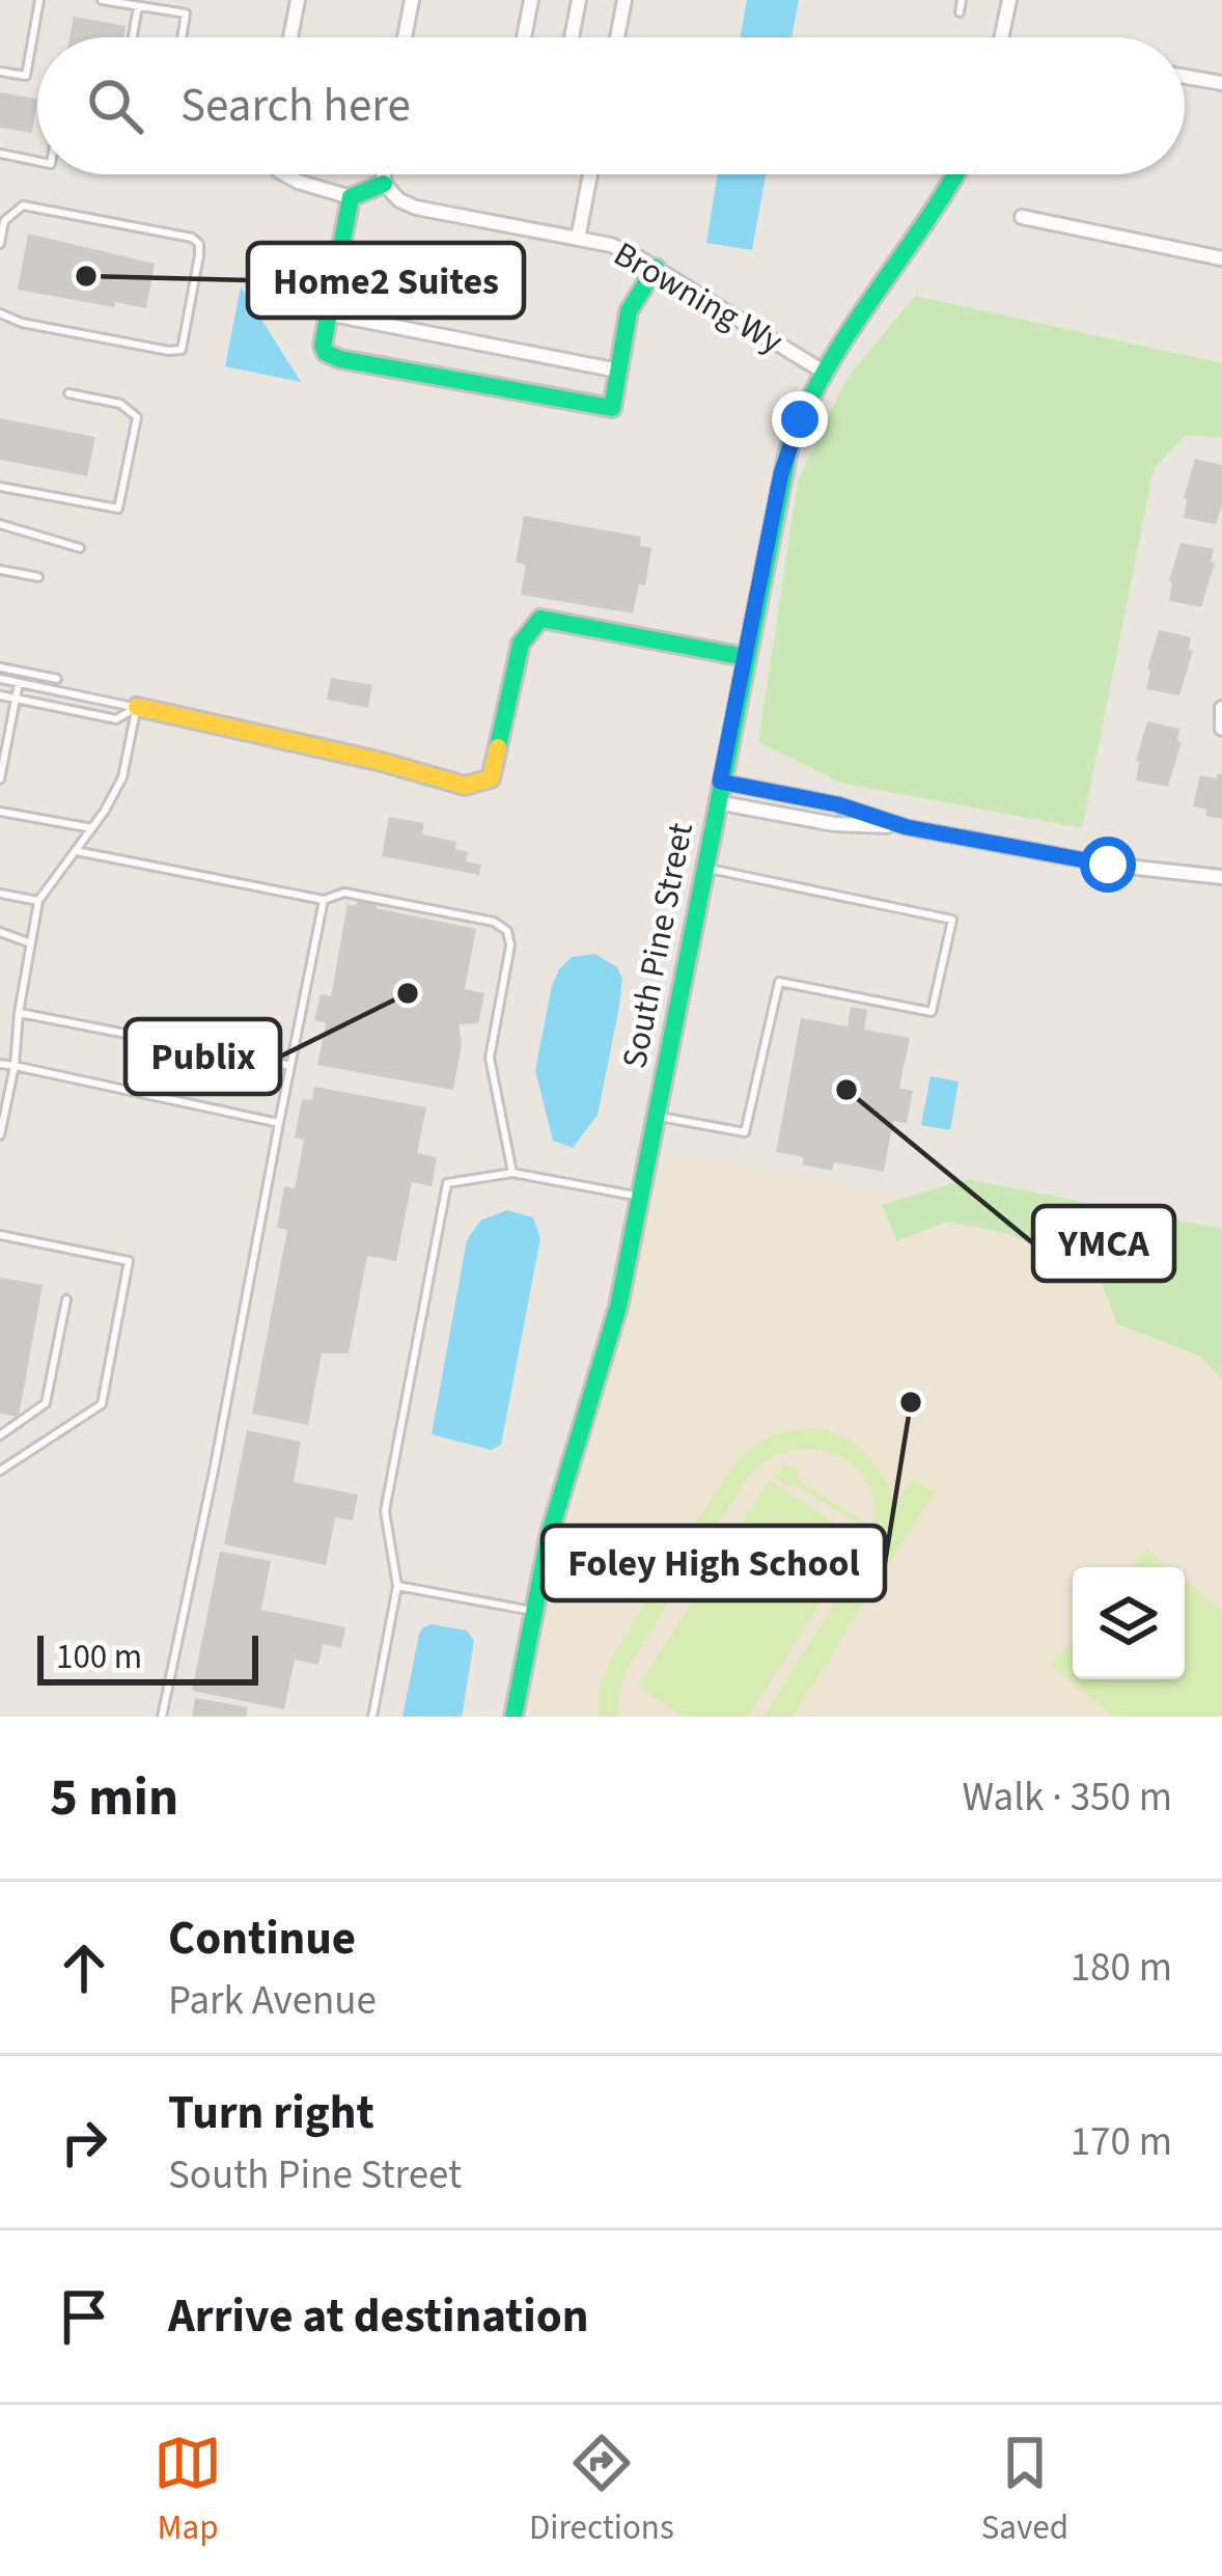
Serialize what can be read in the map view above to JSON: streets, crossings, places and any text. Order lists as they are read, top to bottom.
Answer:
{
  "streets": {
    "street": ["Browning Wy", "South Pine Street"]
  },
  "crossings": [
    ["Browning Wy", "South Pine Street"]
  ],
  "places": [
    "Home2 Suites",
    "Publix",
    "YMCA",
    "Foley High School"
  ],
  "scale_bar": "100 m",
  "page": {
    "search": "Search here",
    "scale": "100 m",
    "heading": ["5 min", "Walk · 350 m"],
    "list": [
      ["Continue", "Park Avenue", "180 m"],
      ["Turn right", "South Pine Street", "170 m"],
      "Arrive at destination"
    ],
    "nav": ["Map", "Directions", "Saved"]
  }
}
